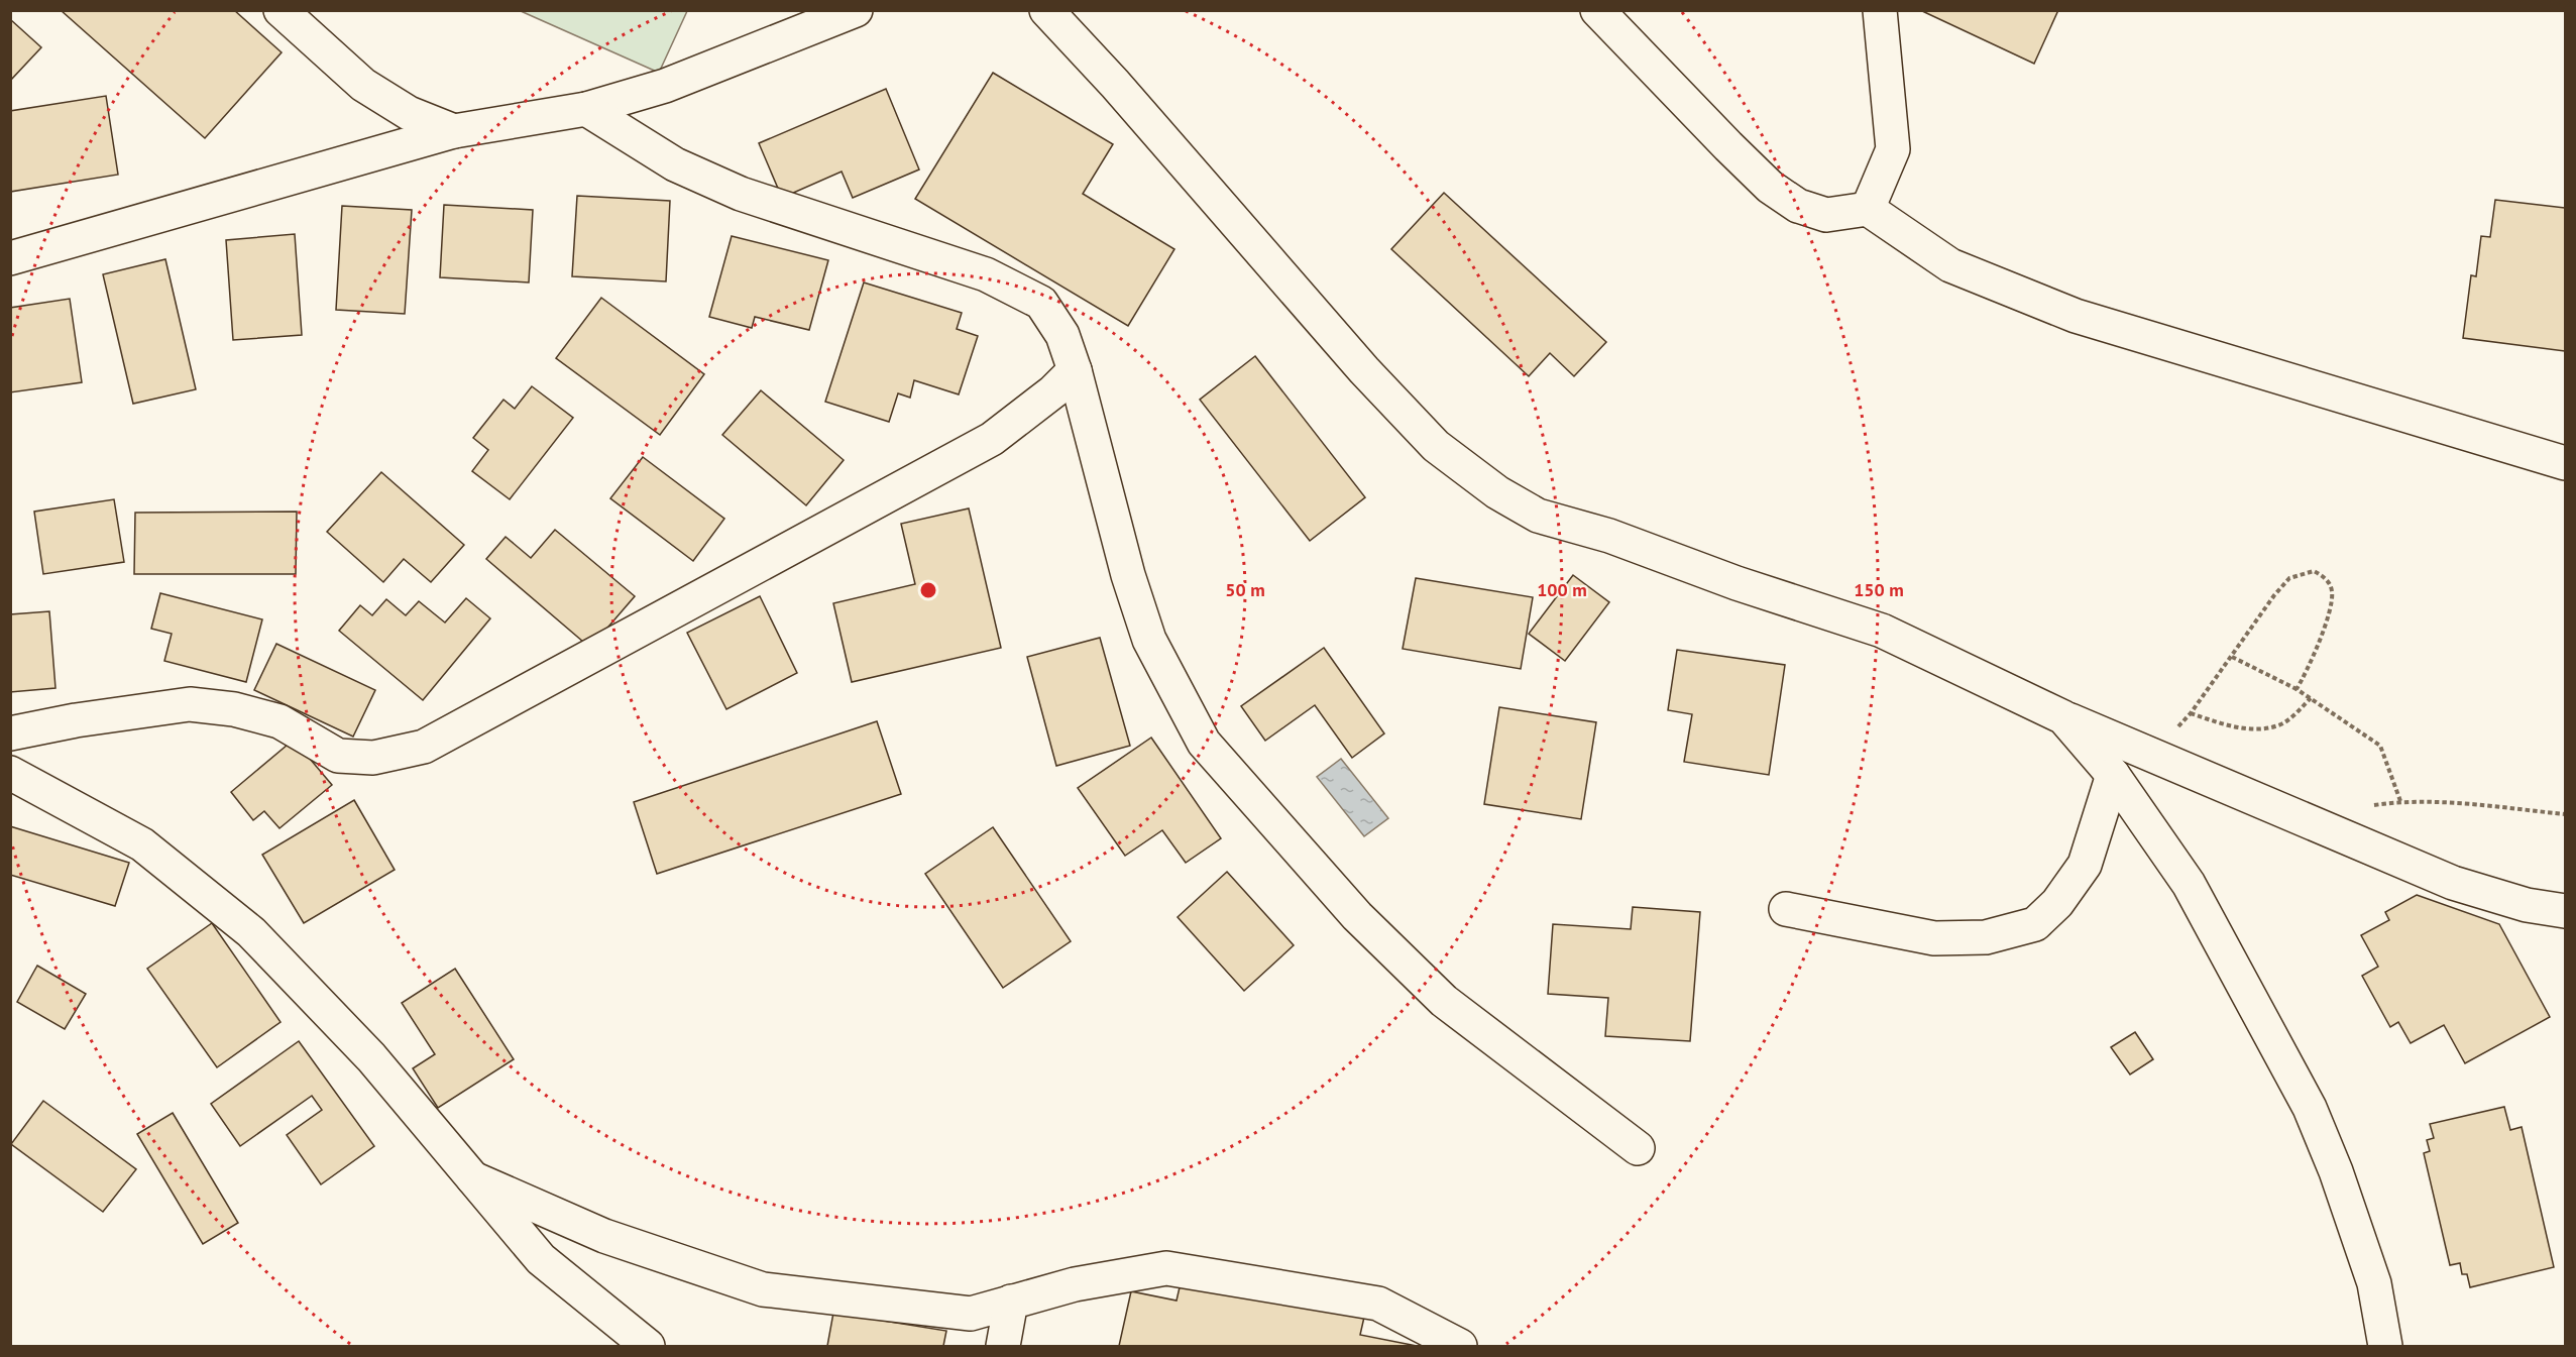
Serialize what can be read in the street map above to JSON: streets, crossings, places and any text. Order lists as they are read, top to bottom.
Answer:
{
  "rings": ["50 m", "100 m", "150 m"]
}
